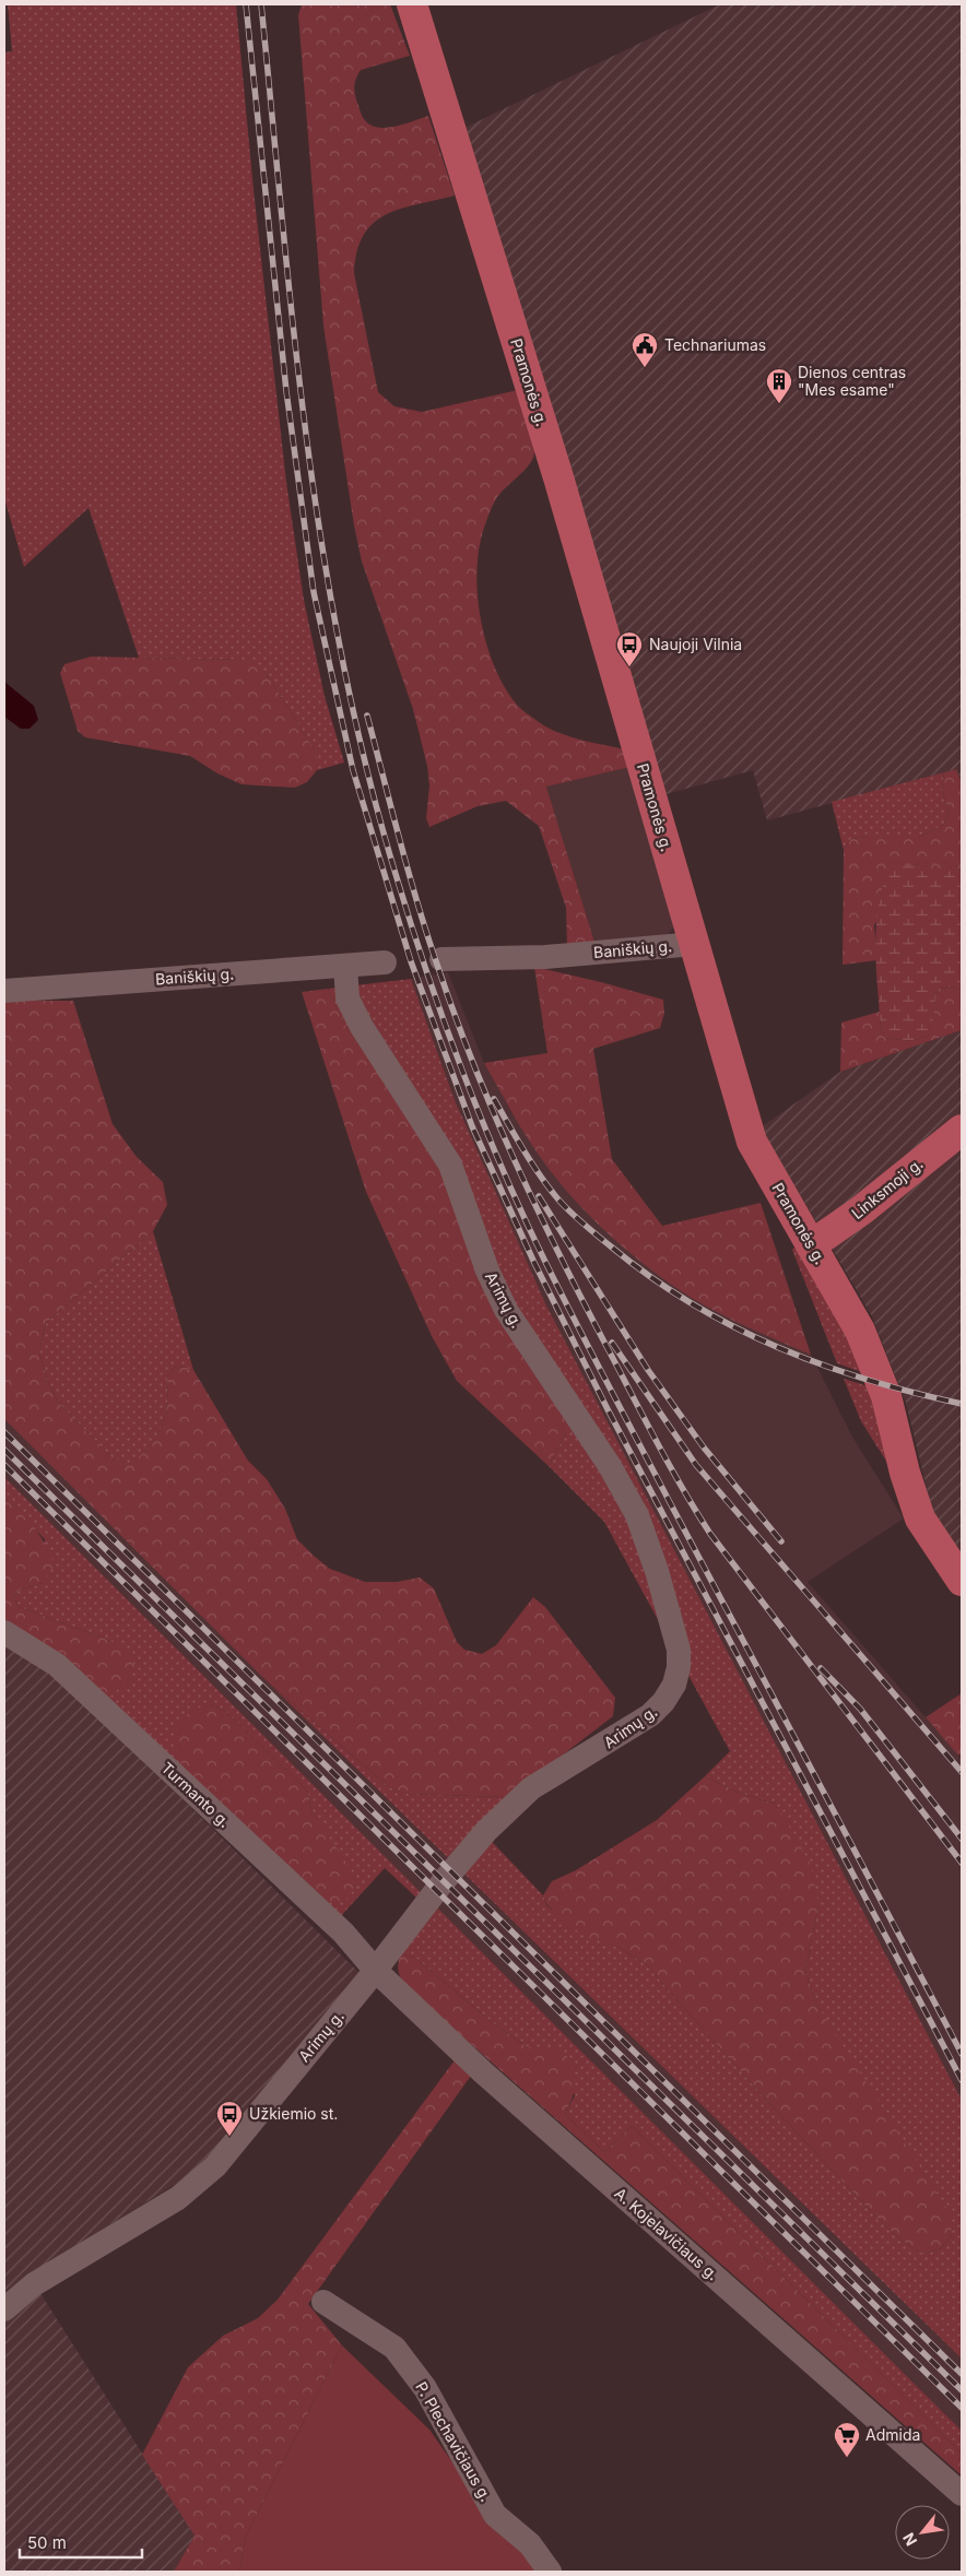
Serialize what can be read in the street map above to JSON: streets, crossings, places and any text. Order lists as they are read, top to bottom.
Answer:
{
  "streets": {
    "main road": ["Pramonės g.", "Linksmoji g."],
    "street": [
      "Baniškių g.",
      "Arimų g.",
      "Turmanto g.",
      "A. Kojelavičiaus g.",
      "P. Plechavičiaus g."
    ]
  },
  "crossings": [
    ["Pramonės g.", "Baniškių g."],
    ["Pramonės g.", "Linksmoji g."],
    ["Baniškių g.", "Arimų g."],
    ["Arimų g.", "Turmanto g."],
    ["Arimų g.", "A. Kojelavičiaus g."],
    ["Turmanto g.", "A. Kojelavičiaus g."]
  ],
  "places": {
    "public building": ["Technariumas"],
    "building": ["Dienos centras \"Mes esame\""],
    "bus stop": ["Naujoji Vilnia", "Užkiemio st."],
    "supermarket": ["Admida"]
  },
  "scale_bar": "50 m",
  "north": "bottom left"
}
